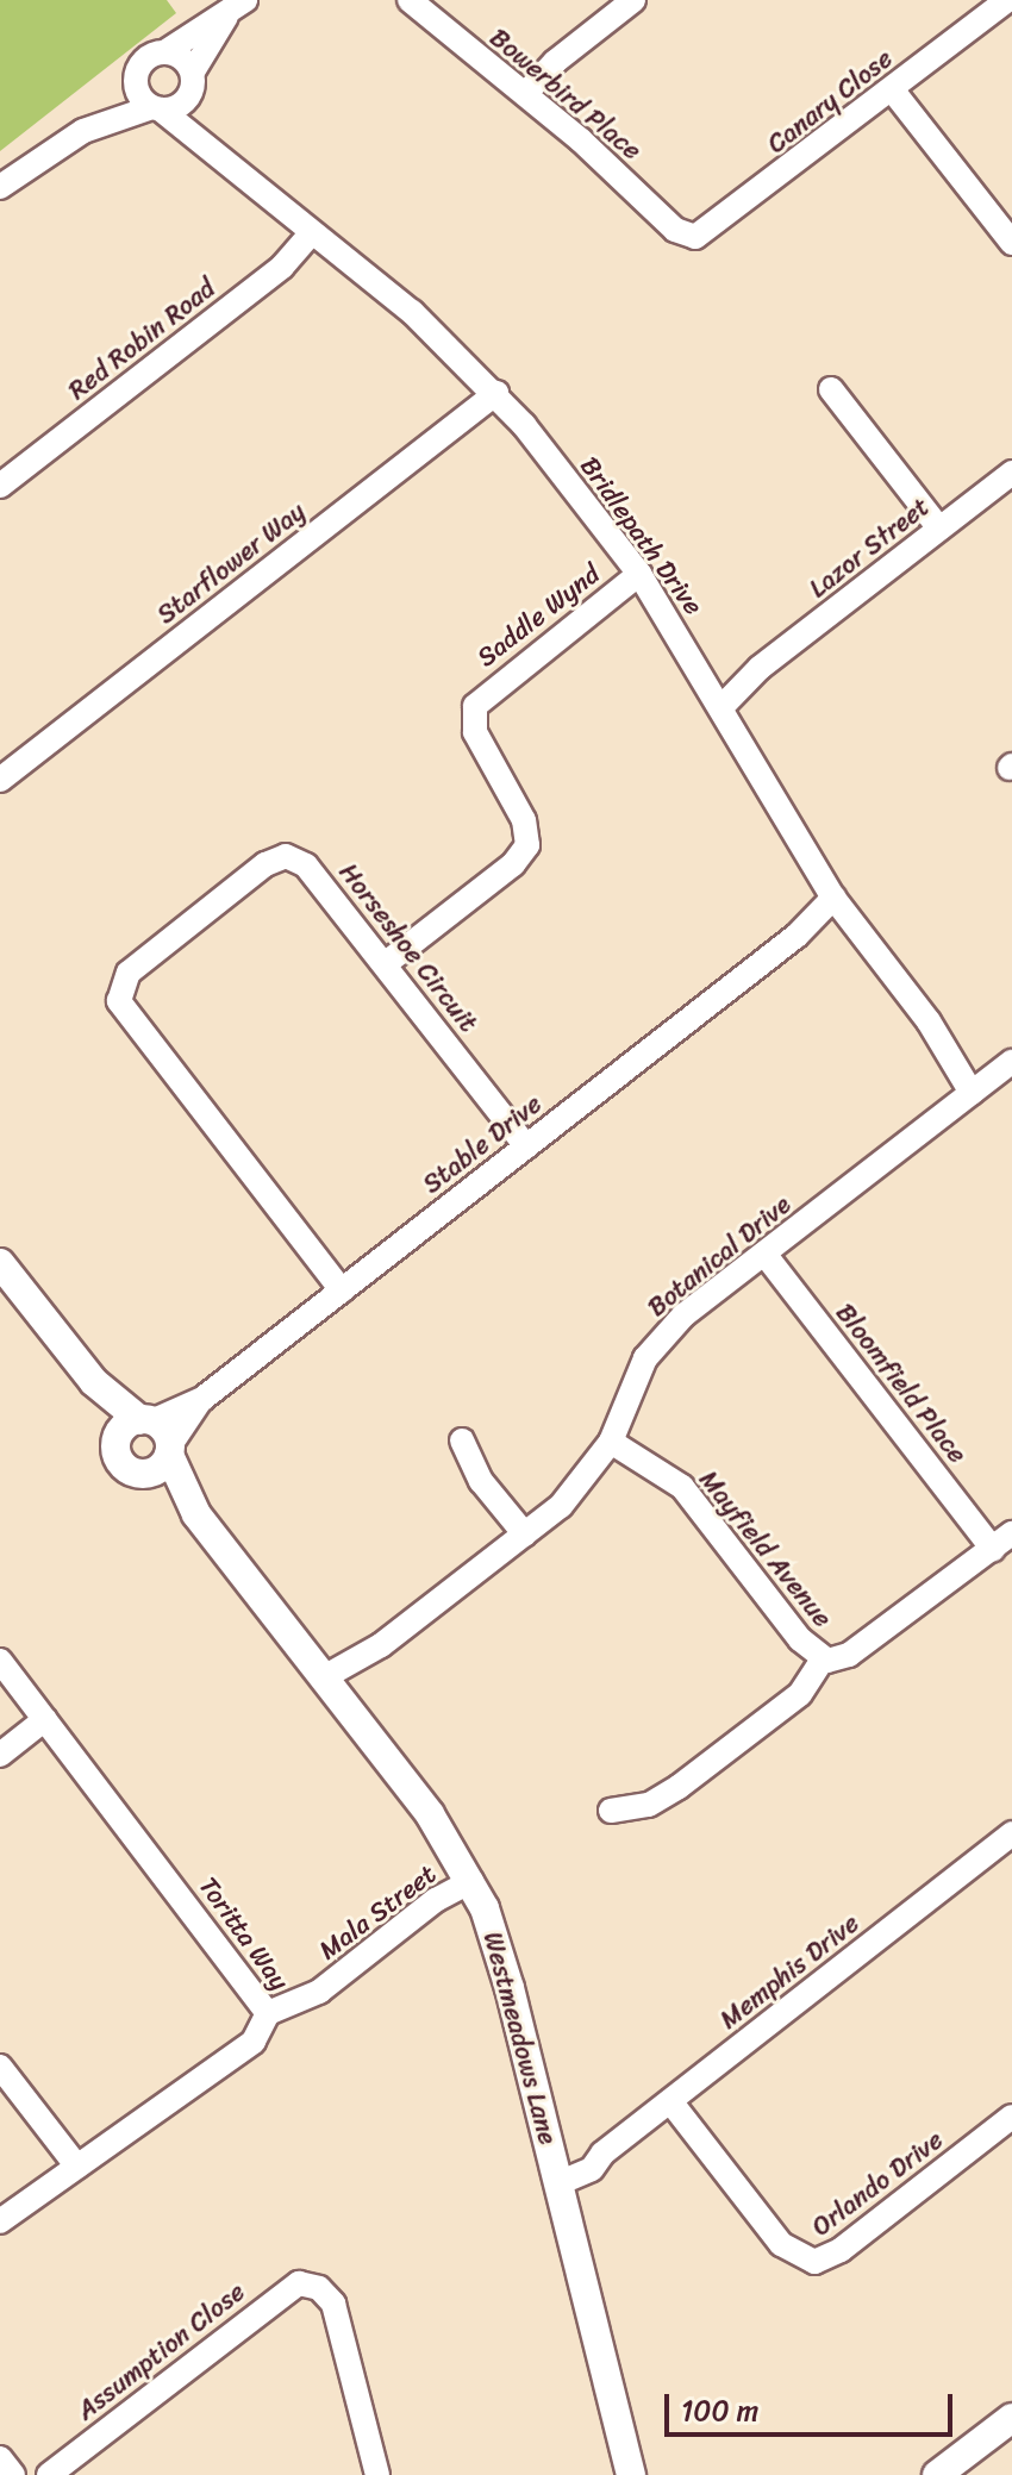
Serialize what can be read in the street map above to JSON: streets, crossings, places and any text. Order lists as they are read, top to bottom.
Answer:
{
  "streets": {
    "street": [
      "Bowerbird Place",
      "Canary Close",
      "Red Robin Road",
      "Bridlepath Drive",
      "Lazor Street",
      "Starflower Way",
      "Saddle Wynd",
      "Horseshoe Circuit",
      "Stable Drive",
      "Botanical Drive",
      "Bloomfield Place",
      "Mayfield Avenue",
      "Mala Street",
      "Toritta Way",
      "Memphis Drive",
      "Westmeadows Lane",
      "Orlando Drive",
      "Assumption Close"
    ]
  },
  "crossings": [
    ["Bowerbird Place", "Canary Close"],
    ["Red Robin Road", "Bridlepath Drive"],
    ["Bridlepath Drive", "Lazor Street"],
    ["Bridlepath Drive", "Starflower Way"],
    ["Bridlepath Drive", "Saddle Wynd"],
    ["Bridlepath Drive", "Stable Drive"],
    ["Bridlepath Drive", "Botanical Drive"],
    ["Saddle Wynd", "Horseshoe Circuit"],
    ["Horseshoe Circuit", "Stable Drive"],
    ["Stable Drive", "Westmeadows Lane"],
    ["Botanical Drive", "Bloomfield Place"],
    ["Botanical Drive", "Mayfield Avenue"],
    ["Botanical Drive", "Westmeadows Lane"],
    ["Bloomfield Place", "Mayfield Avenue"],
    ["Mala Street", "Toritta Way"],
    ["Mala Street", "Westmeadows Lane"],
    ["Memphis Drive", "Westmeadows Lane"],
    ["Memphis Drive", "Orlando Drive"]
  ],
  "scale_bar": "100 m"
}
